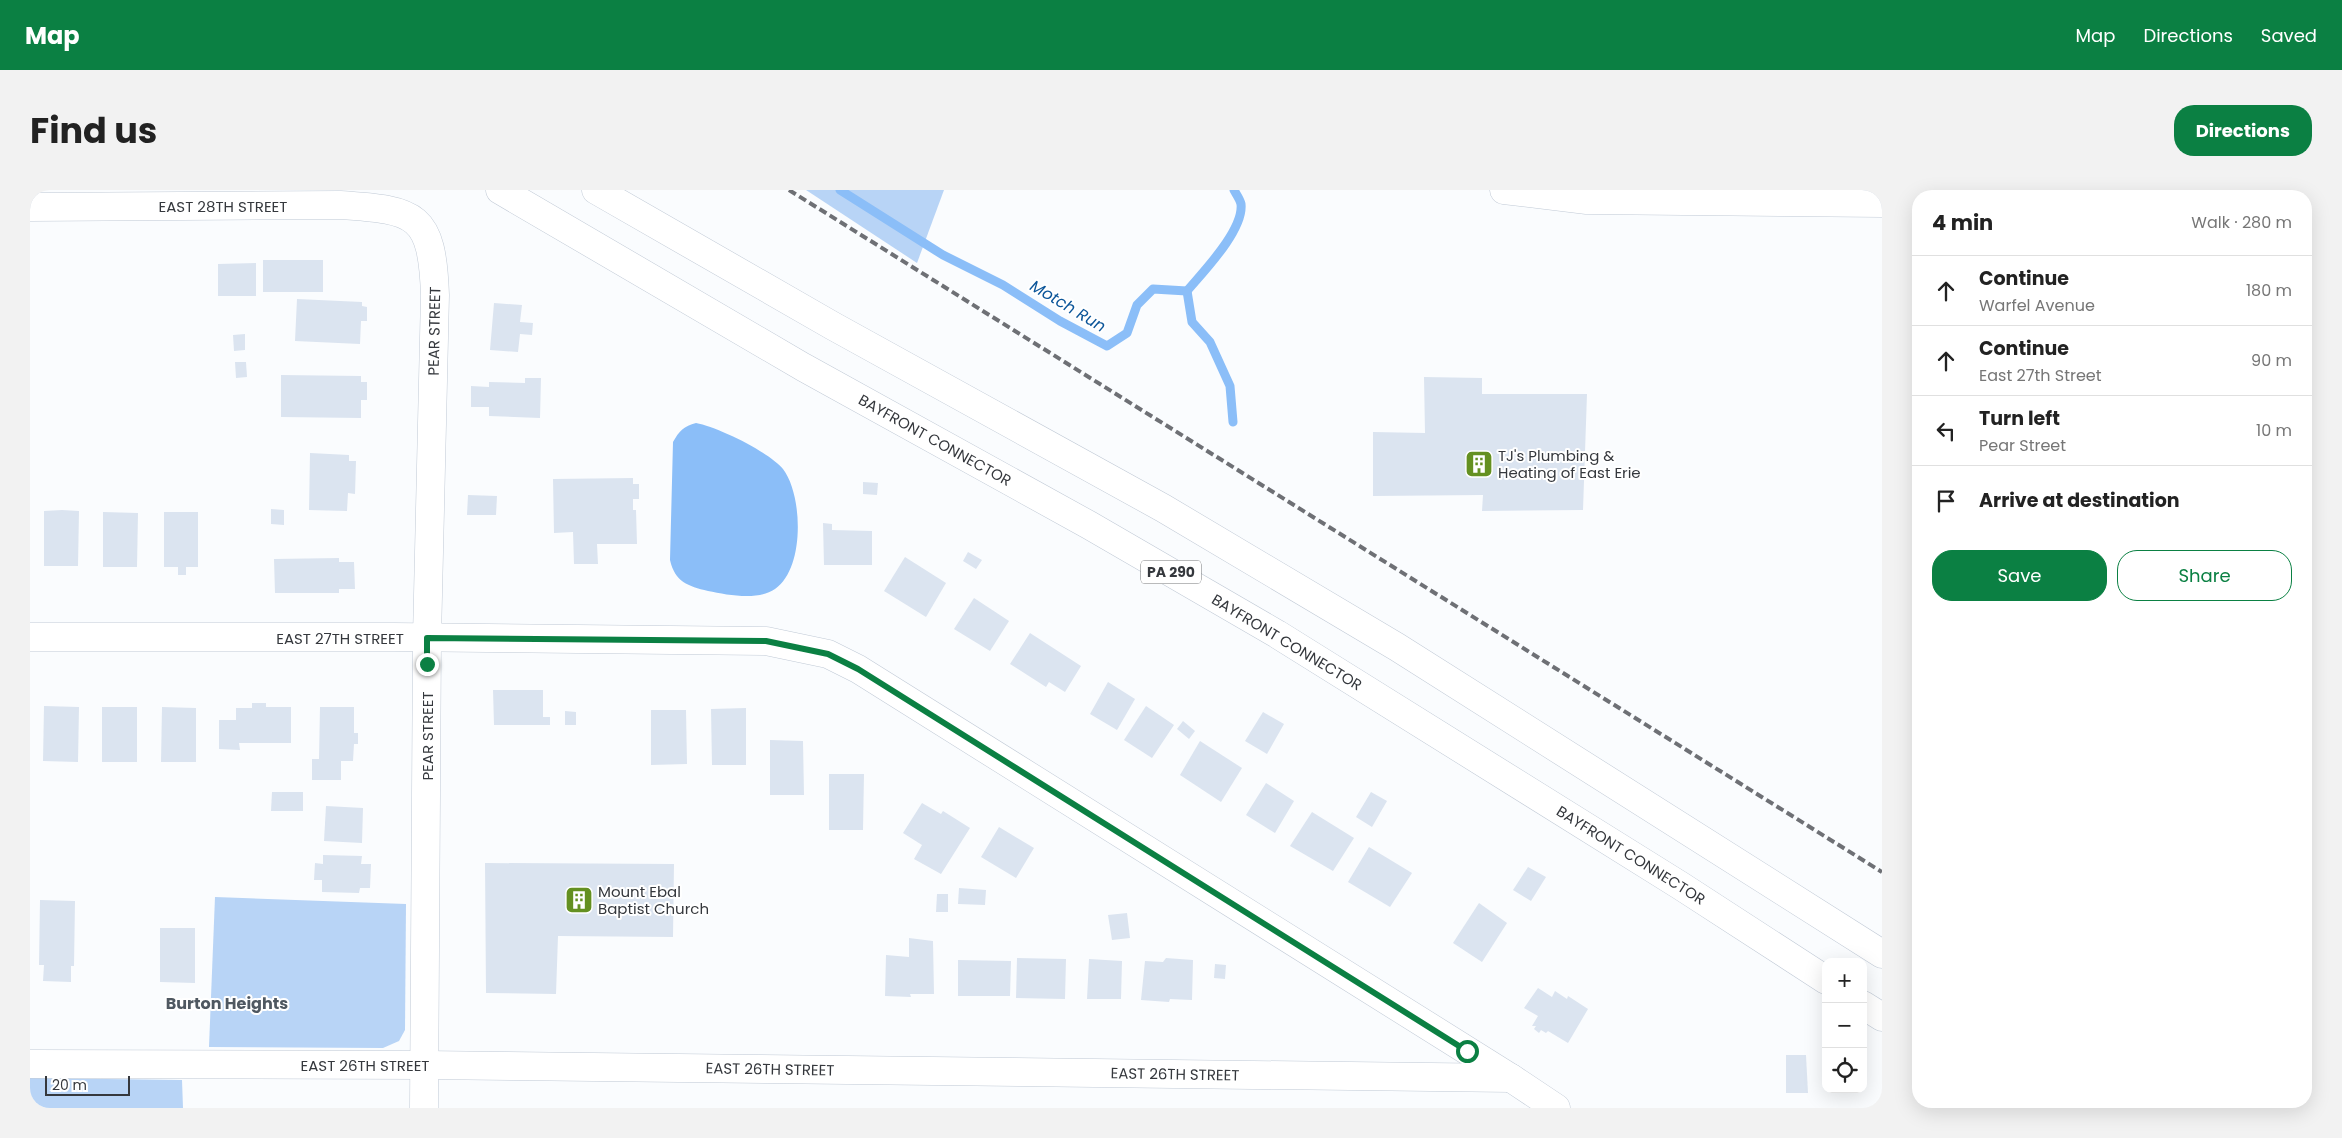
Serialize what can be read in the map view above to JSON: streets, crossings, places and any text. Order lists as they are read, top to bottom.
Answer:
{
  "streets": {
    "main road": [
      "EAST 28TH STREET",
      "PEAR STREET",
      "BAYFRONT CONNECTOR",
      "PA 290",
      "EAST 27TH STREET",
      "EAST 26TH STREET"
    ]
  },
  "crossings": [
    ["EAST 28TH STREET", "PEAR STREET"],
    ["PEAR STREET", "EAST 27TH STREET"],
    ["PEAR STREET", "EAST 26TH STREET"],
    ["EAST 27TH STREET", "EAST 26TH STREET"]
  ],
  "districts": ["Burton Heights"],
  "water": ["Motch Run"],
  "places": {
    "building": ["TJ's Plumbing & Heating of East Erie", "Mount Ebal Baptist Church"]
  },
  "scale_bar": "20 m",
  "page": {
    "header": "Map",
    "nav": ["Map", "Directions", "Saved"],
    "title": "Find us",
    "buttons": [
      "Directions",
      ["Save", "Share"]
    ],
    "heading": ["4 min", "Walk · 280 m"],
    "list": [
      ["Continue", "Warfel Avenue", "180 m"],
      ["Continue", "East 27th Street", "90 m"],
      ["Turn left", "Pear Street", "10 m"],
      "Arrive at destination"
    ],
    "map_buttons": ["+", "−"],
    "scale": "20 m"
  }
}
